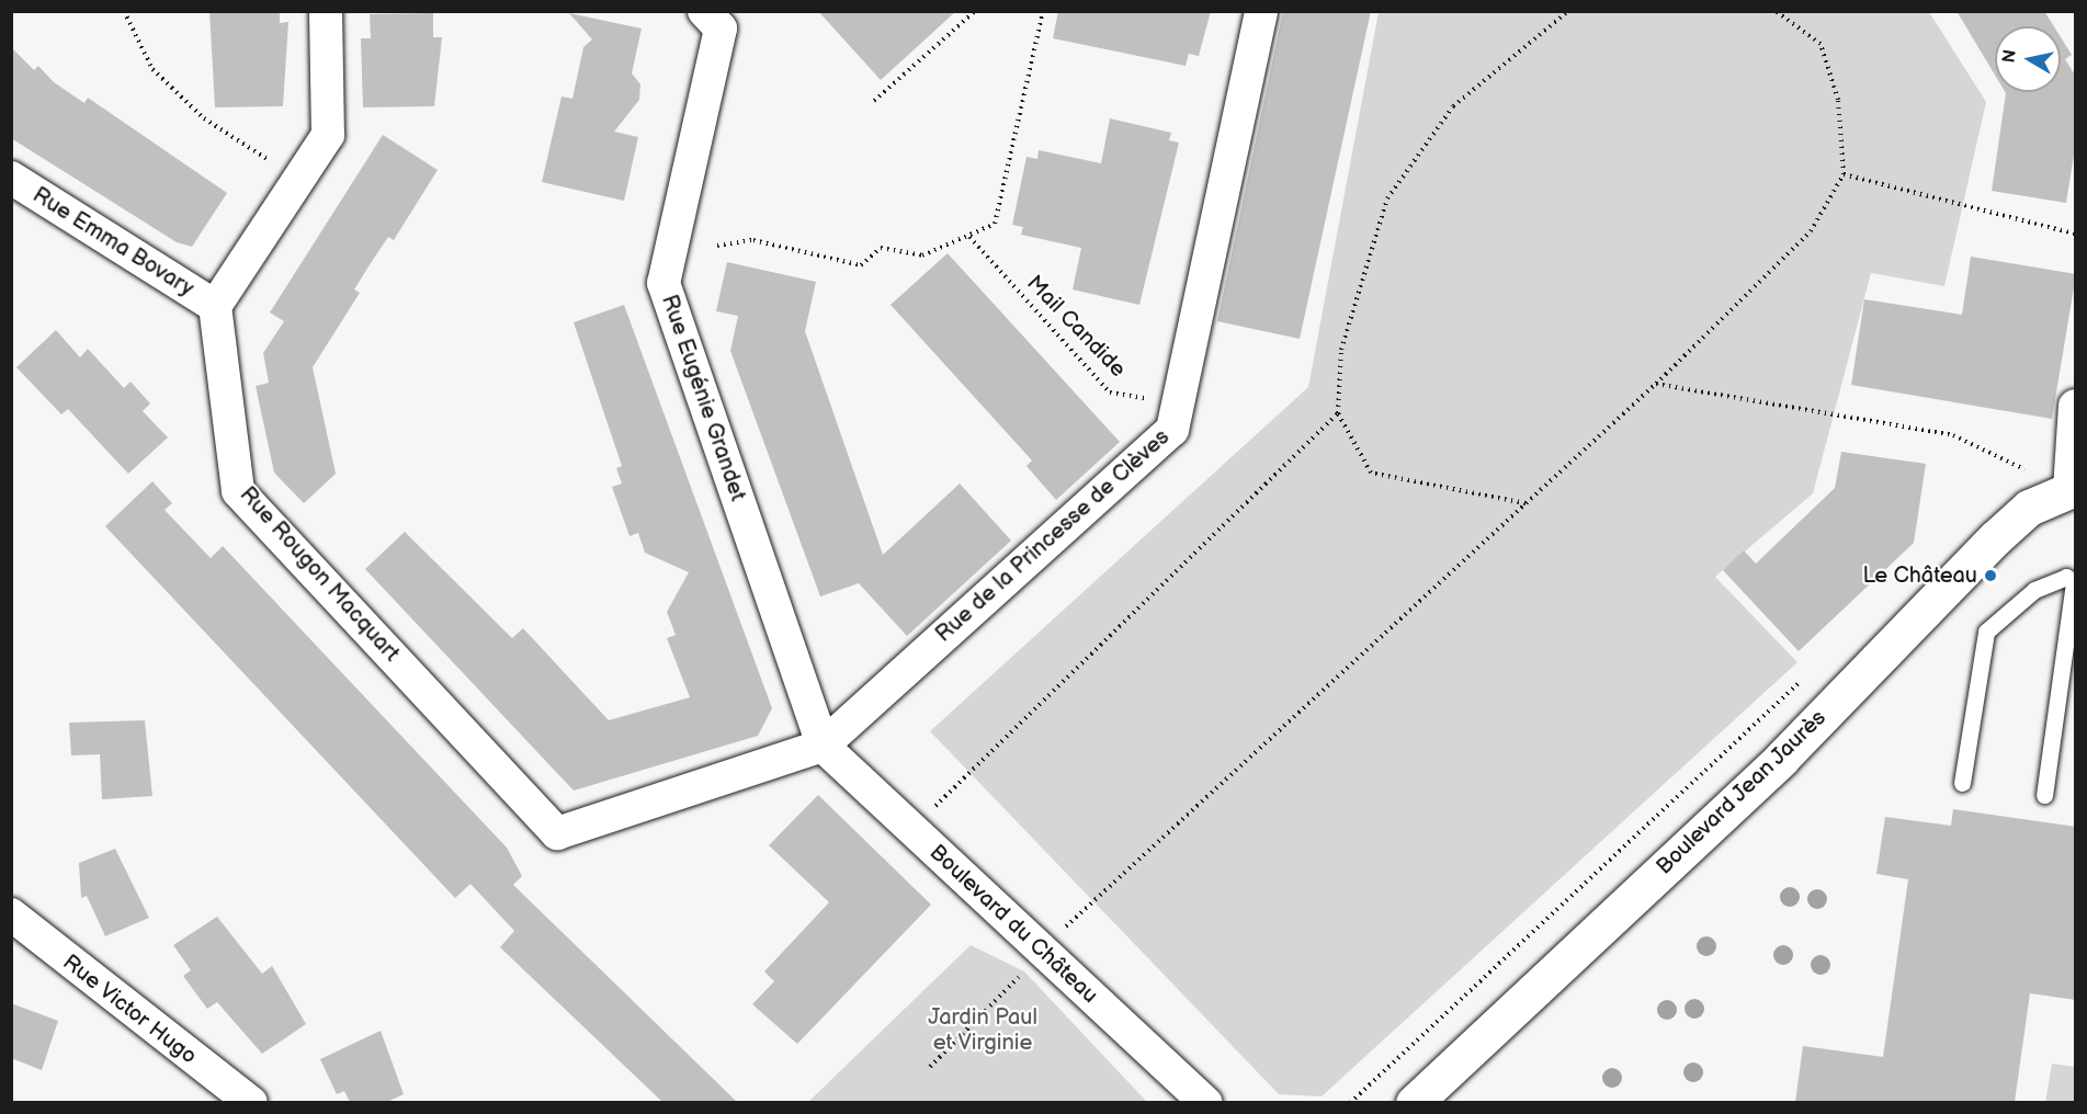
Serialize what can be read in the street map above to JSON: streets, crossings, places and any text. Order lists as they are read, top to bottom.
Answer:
{
  "streets": {
    "street": [
      "Rue Emma Bovary",
      "Rue Eugénie Grandet",
      "Rue de la Princesse de Clèves",
      "Rue Rougon Macquart",
      "Boulevard Jean Jaurès",
      "Boulevard du Château",
      "Rue Victor Hugo"
    ],
    "path": ["Mail Candide"]
  },
  "crossings": [
    ["Rue Emma Bovary", "Rue Rougon Macquart"],
    ["Mail Candide", "Rue de la Princesse de Clèves"],
    ["Rue Eugénie Grandet", "Rue de la Princesse de Clèves"],
    ["Rue Eugénie Grandet", "Rue Rougon Macquart"],
    ["Rue Eugénie Grandet", "Boulevard du Château"],
    ["Rue de la Princesse de Clèves", "Rue Rougon Macquart"],
    ["Rue de la Princesse de Clèves", "Boulevard du Château"],
    ["Rue Rougon Macquart", "Boulevard du Château"]
  ],
  "parks": ["Jardin Paul et Virginie"],
  "places": ["Le Château"],
  "north": "left"
}
